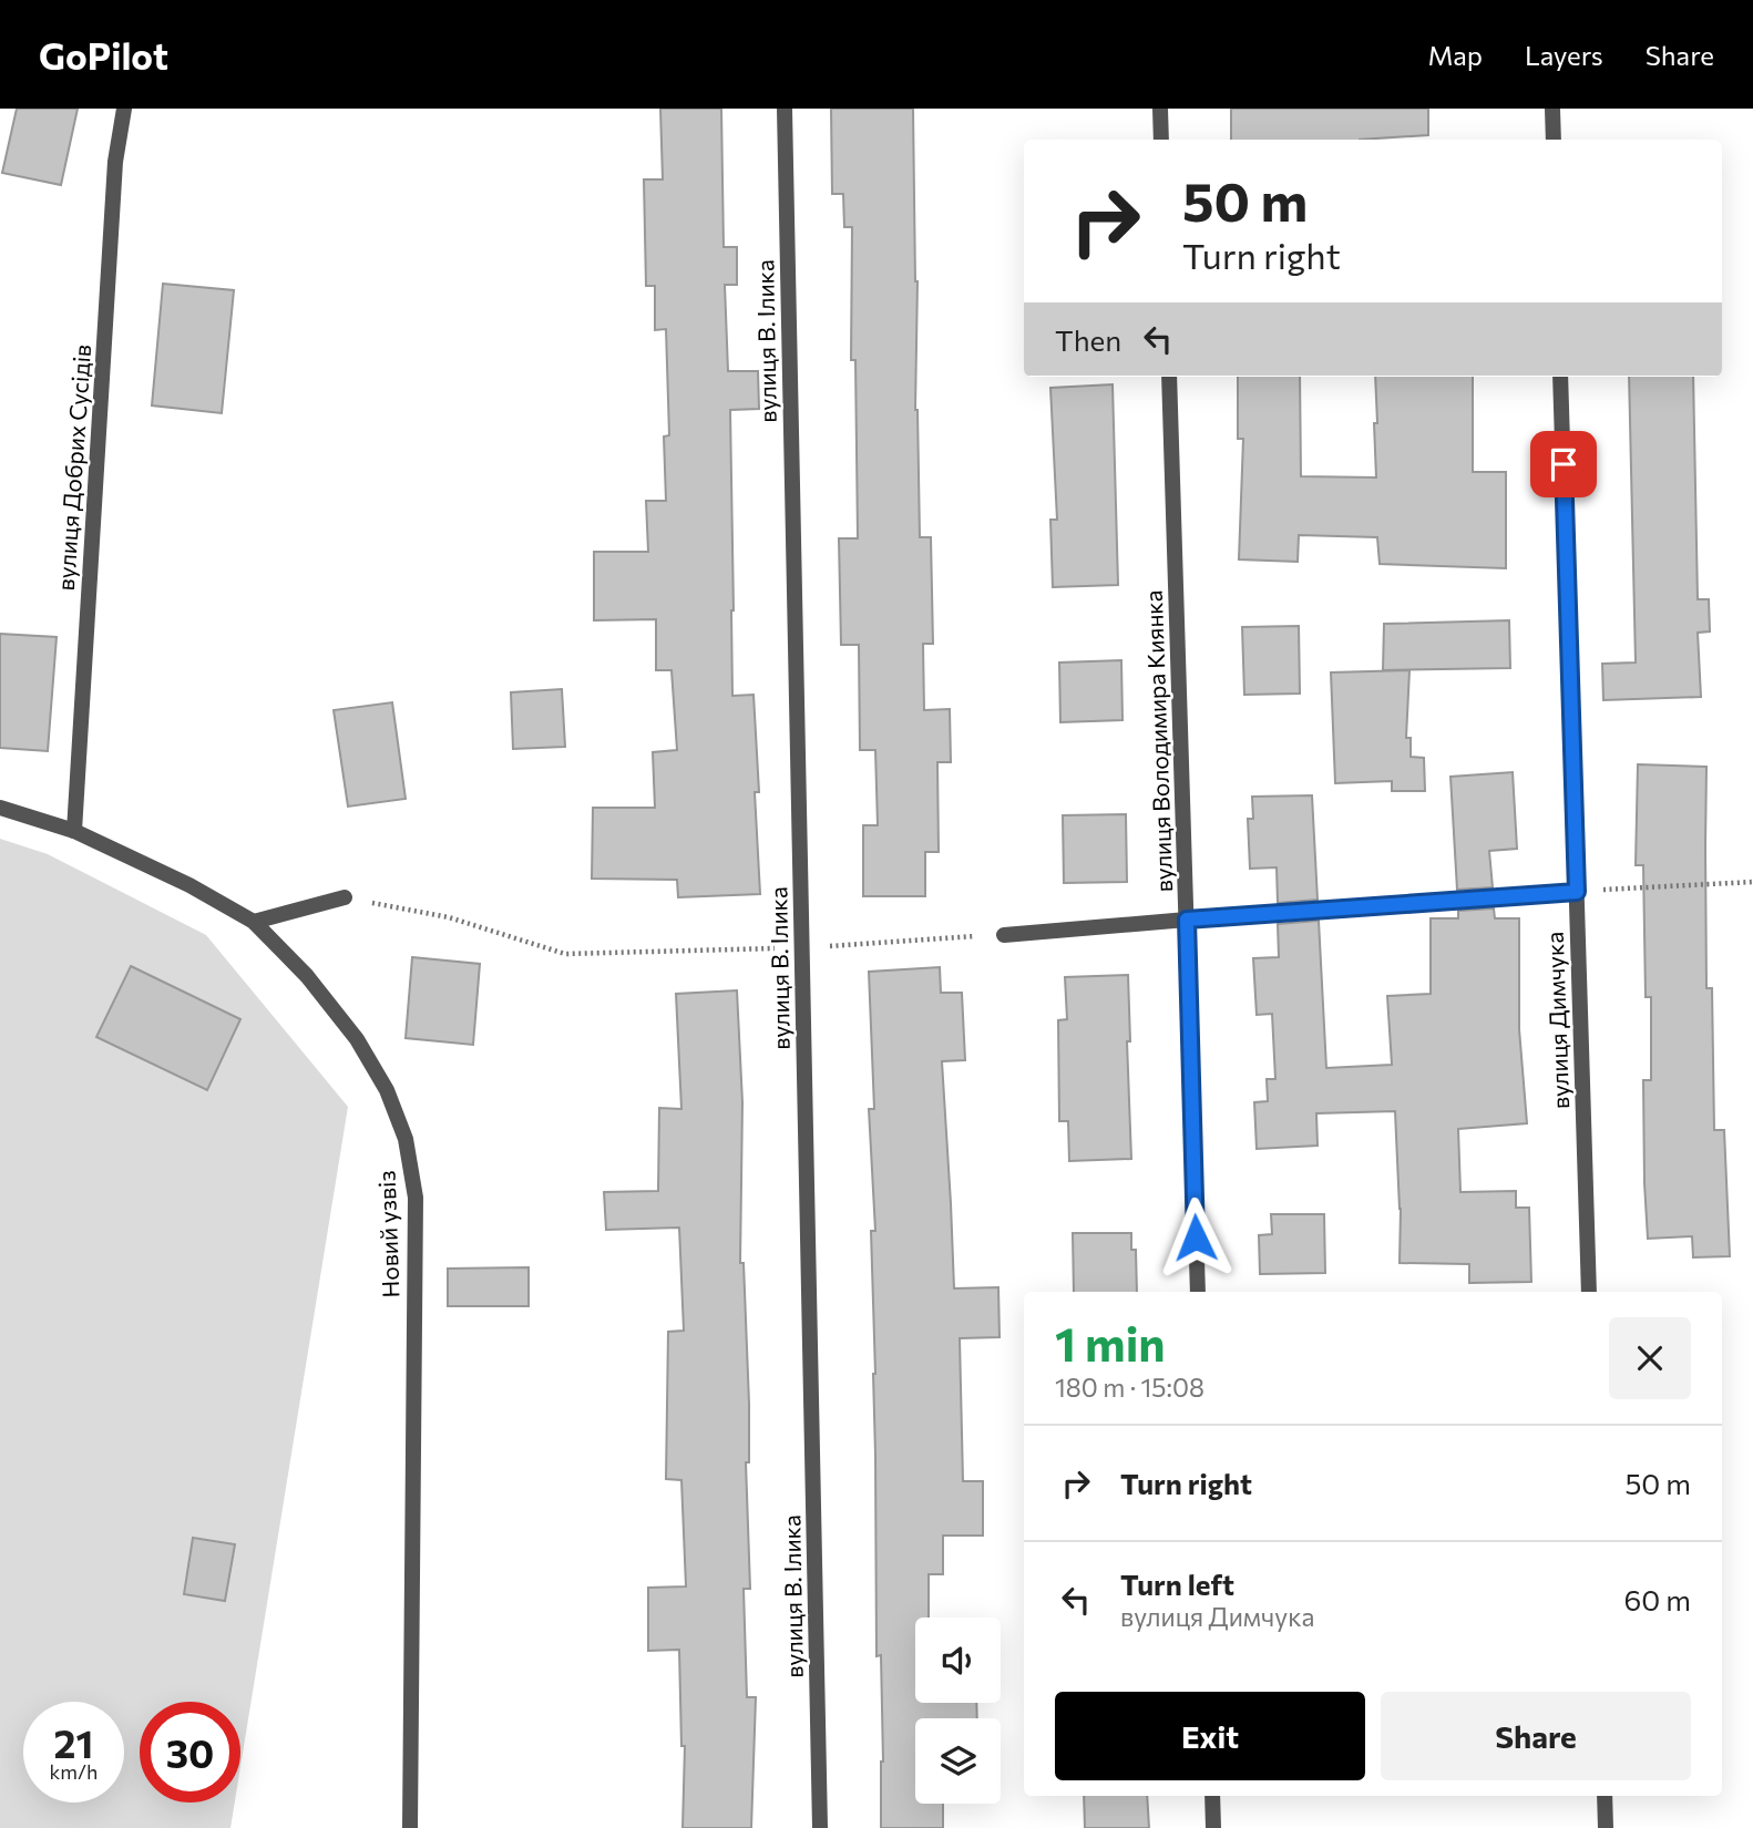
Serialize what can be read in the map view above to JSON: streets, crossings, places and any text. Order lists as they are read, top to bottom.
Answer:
{
  "streets": {
    "street": [
      "вулиця В. Ілика",
      "вулиця Добрих Сусідів",
      "вулиця Володимира Киянка",
      "вулиця Димчука",
      "Новий узвіз"
    ]
  },
  "crossings": [
    ["вулиця Добрих Сусідів", "Новий узвіз"]
  ],
  "page": {
    "header": "GoPilot",
    "nav": ["Map", "Layers", "Share"],
    "turn": ["50 m", "Turn right"],
    "then": "Then",
    "heading": ["1 min", "180 m · 15:08"],
    "list": [
      {
        "name": "Turn right",
        "value": "50 m"
      },
      {
        "name": "Turn left",
        "note": "вулиця Димчука",
        "value": "60 m"
      }
    ],
    "buttons": ["Exit", "Share"],
    "speed": "21 km/h",
    "limit": "30"
  }
}
